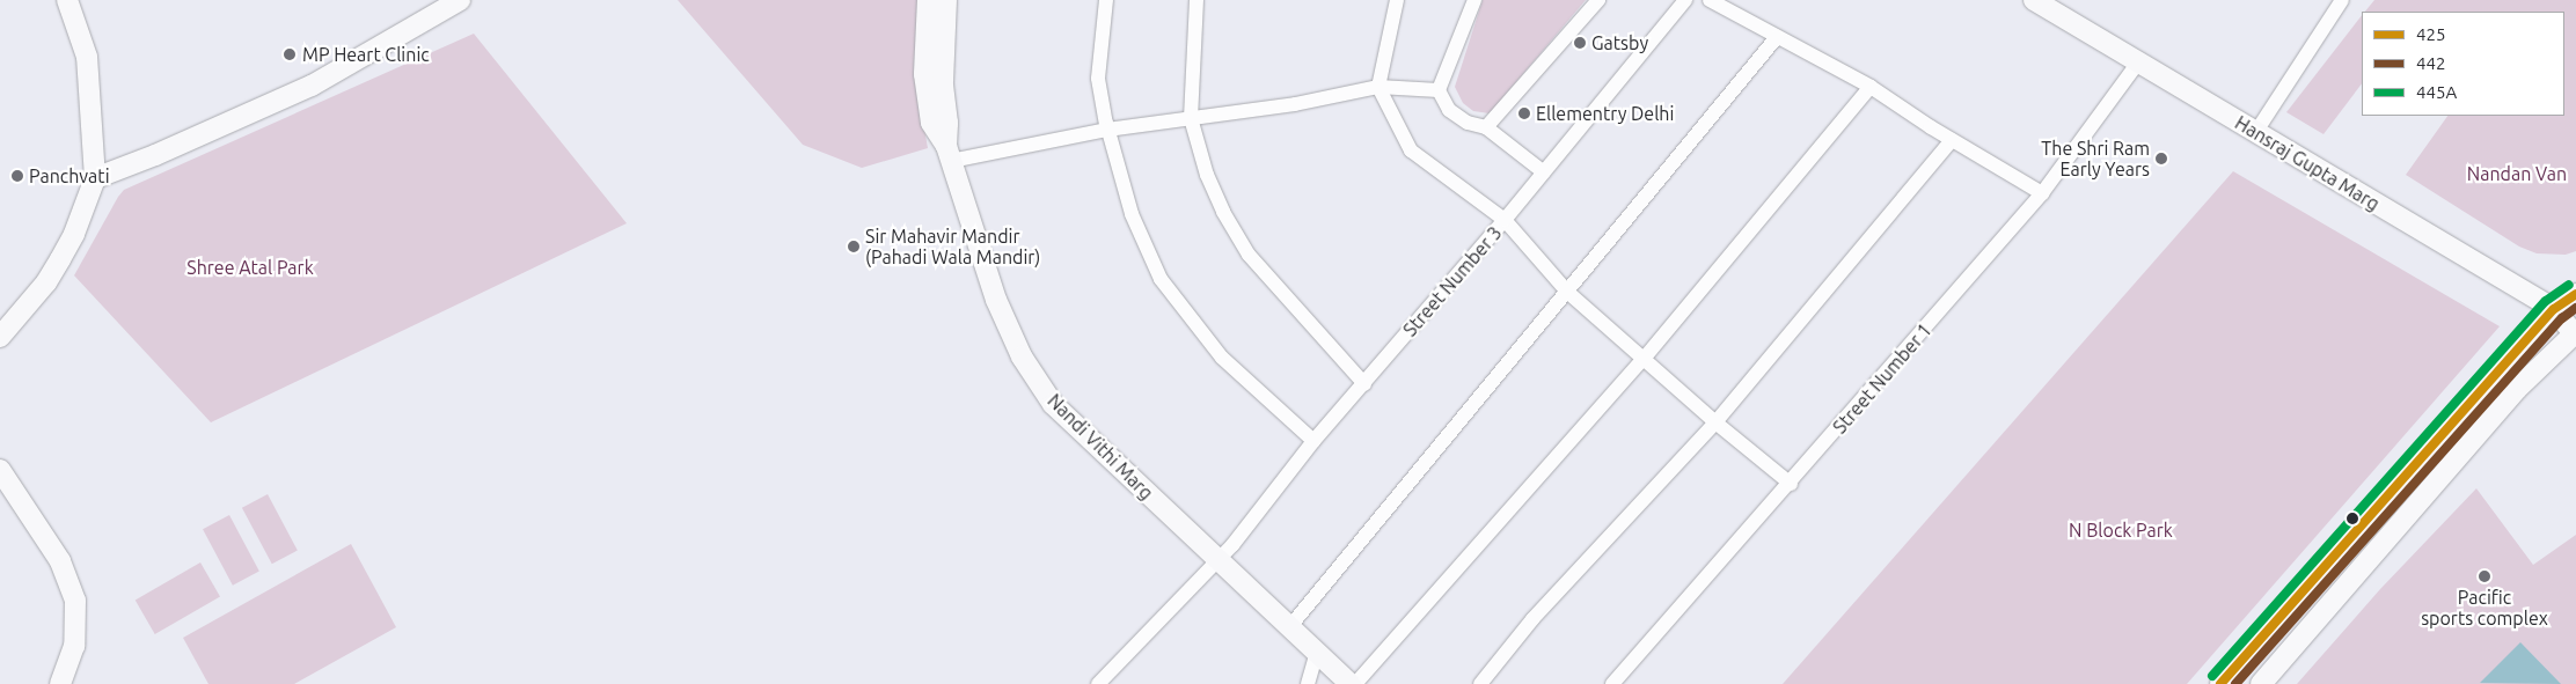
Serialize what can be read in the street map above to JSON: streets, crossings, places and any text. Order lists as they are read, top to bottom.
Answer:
{
  "streets": {
    "street": [
      "Hansraj Gupta Marg",
      "Street Number 3",
      "Street Number 1",
      "Nandi Vithi Marg"
    ]
  },
  "crossings": [
    ["Hansraj Gupta Marg", "Street Number 1"],
    ["Street Number 3", "Nandi Vithi Marg"]
  ],
  "parks": ["Nandan Van", "Shree Atal Park", "N Block Park"],
  "places": [
    "Gatsby",
    "MP Heart Clinic",
    "Ellementry Delhi",
    "The Shri Ram Early Years",
    "Panchvati",
    "Sir Mahavir Mandir (Pahadi Wala Mandir)",
    "Pacific sports complex"
  ],
  "lines": ["transit line 445A", "transit line 425", "transit line 442"],
  "legend": ["425", "442", "445A"]
}
